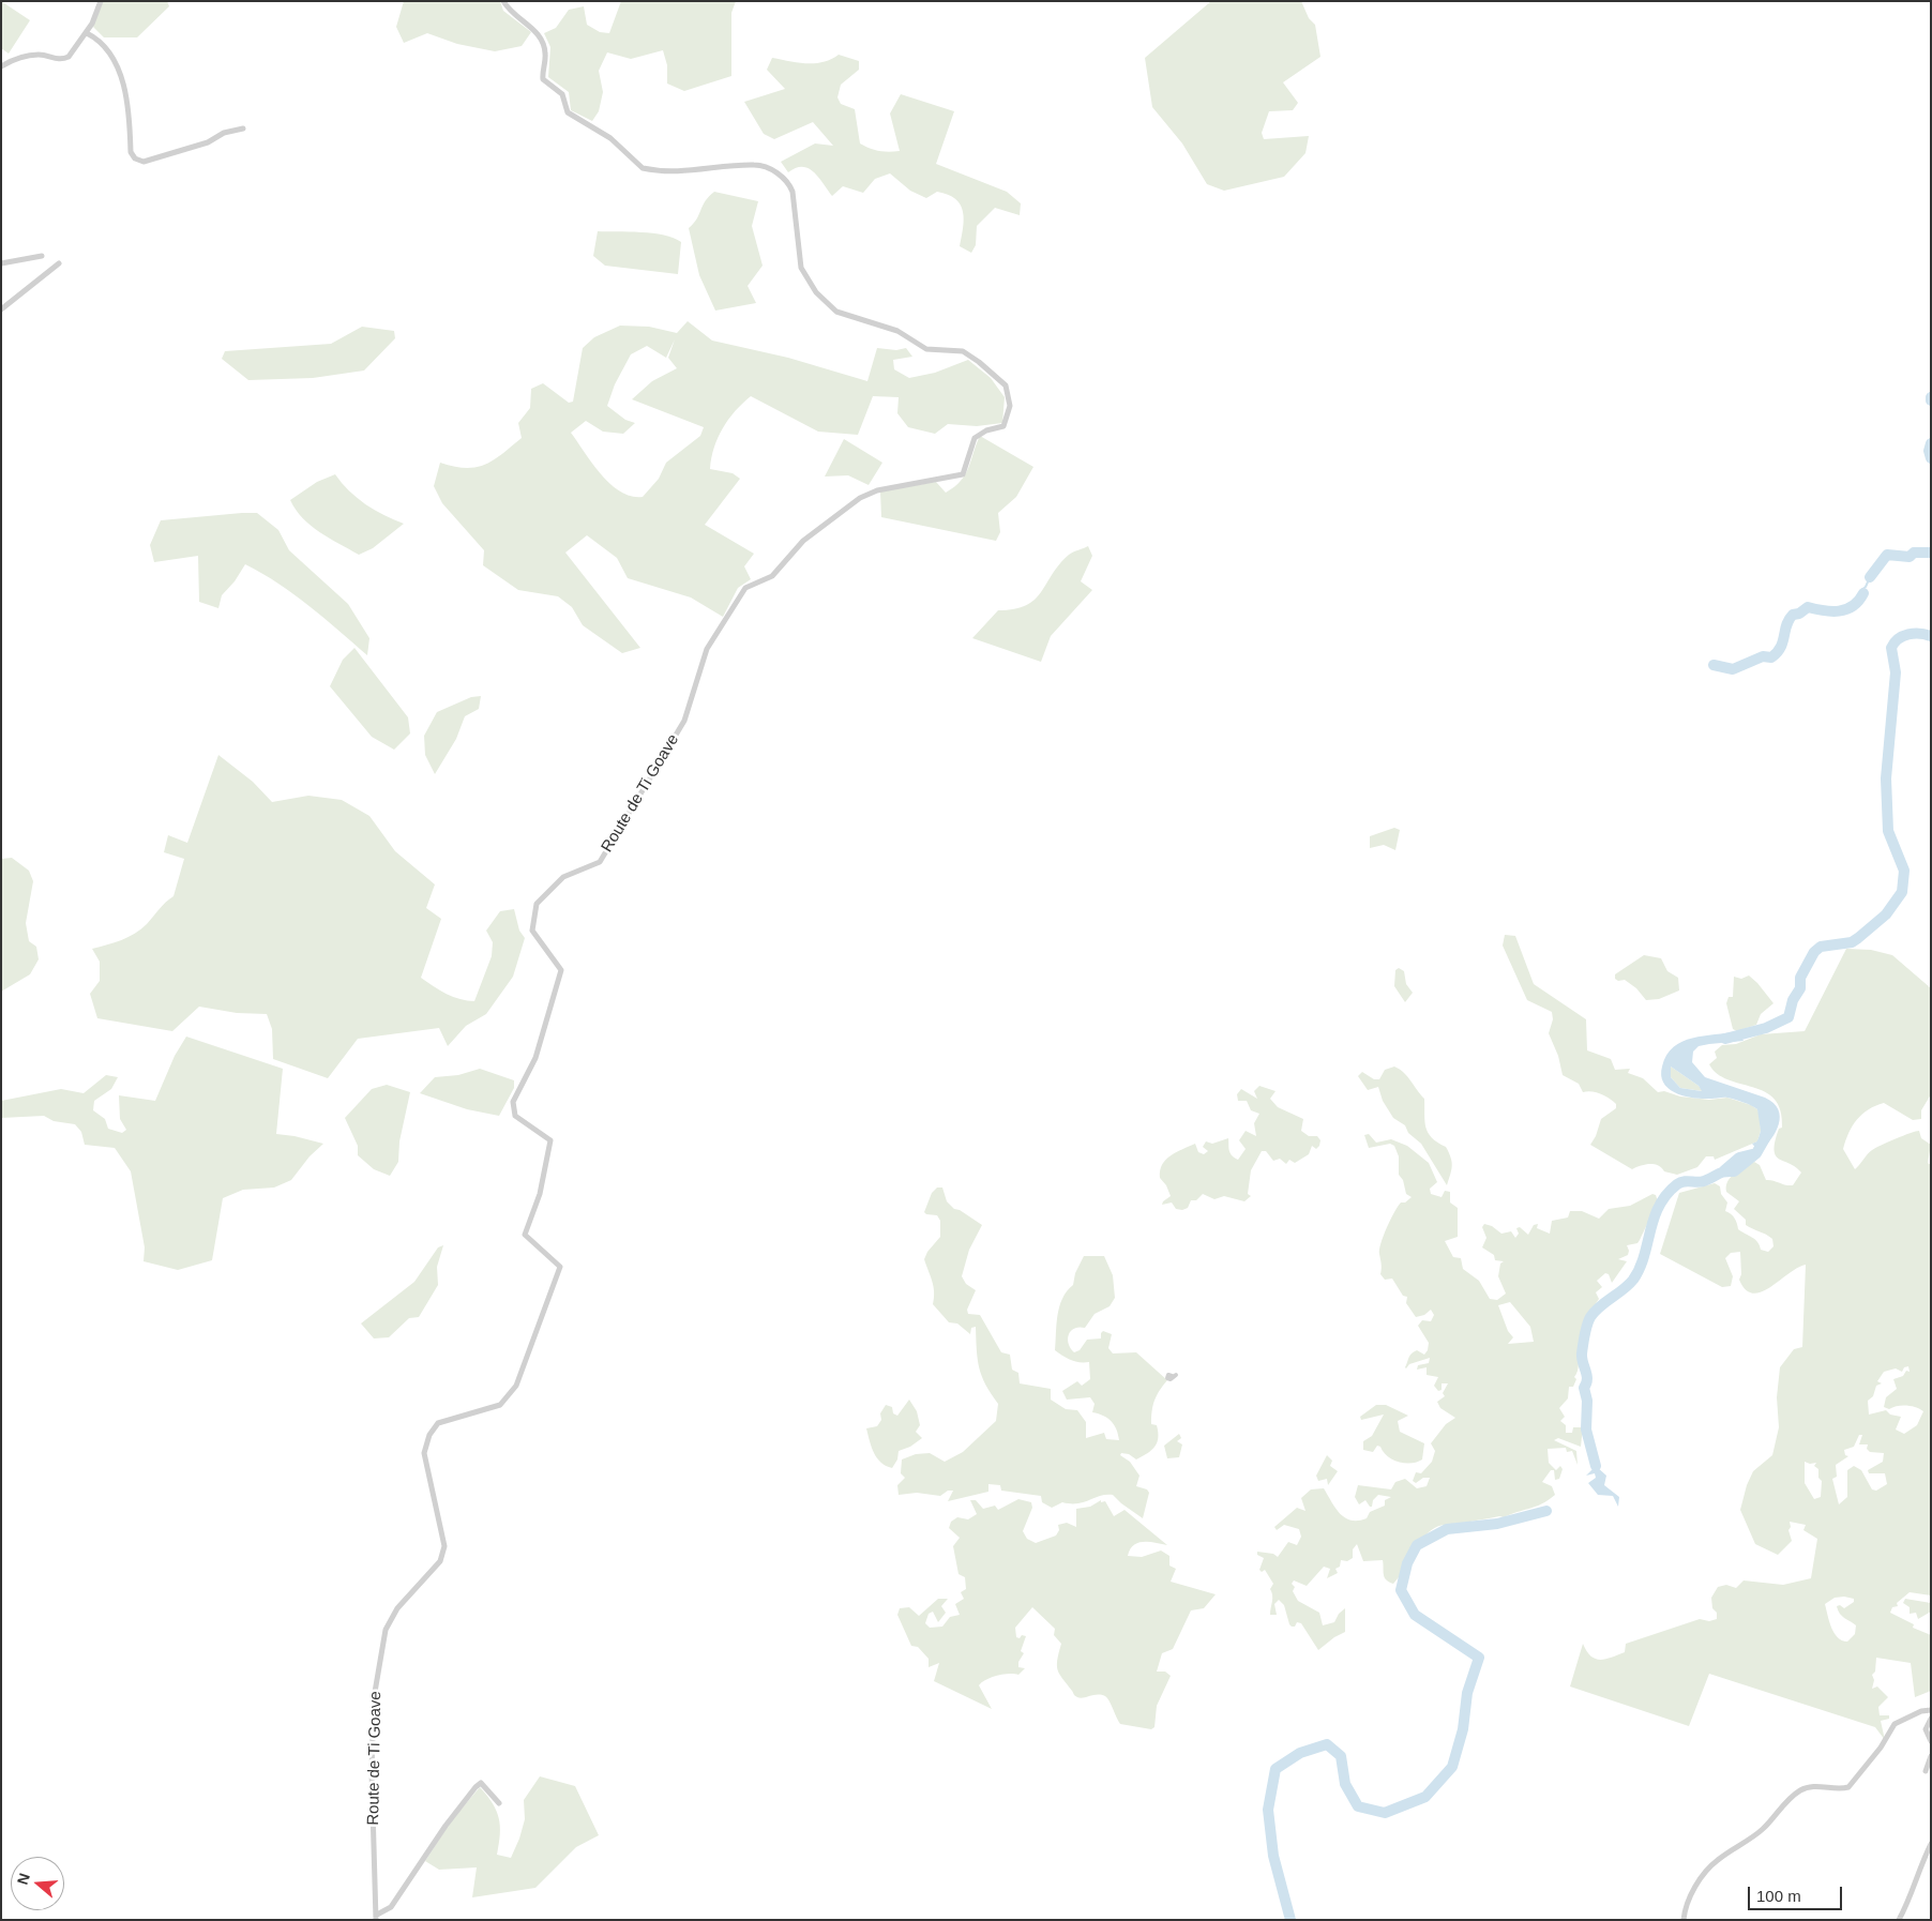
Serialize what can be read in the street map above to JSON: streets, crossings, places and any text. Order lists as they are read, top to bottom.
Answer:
{
  "streets": {
    "street": ["Route de Ti Goave"]
  },
  "scale_bar": "100 m",
  "north": "left"
}
